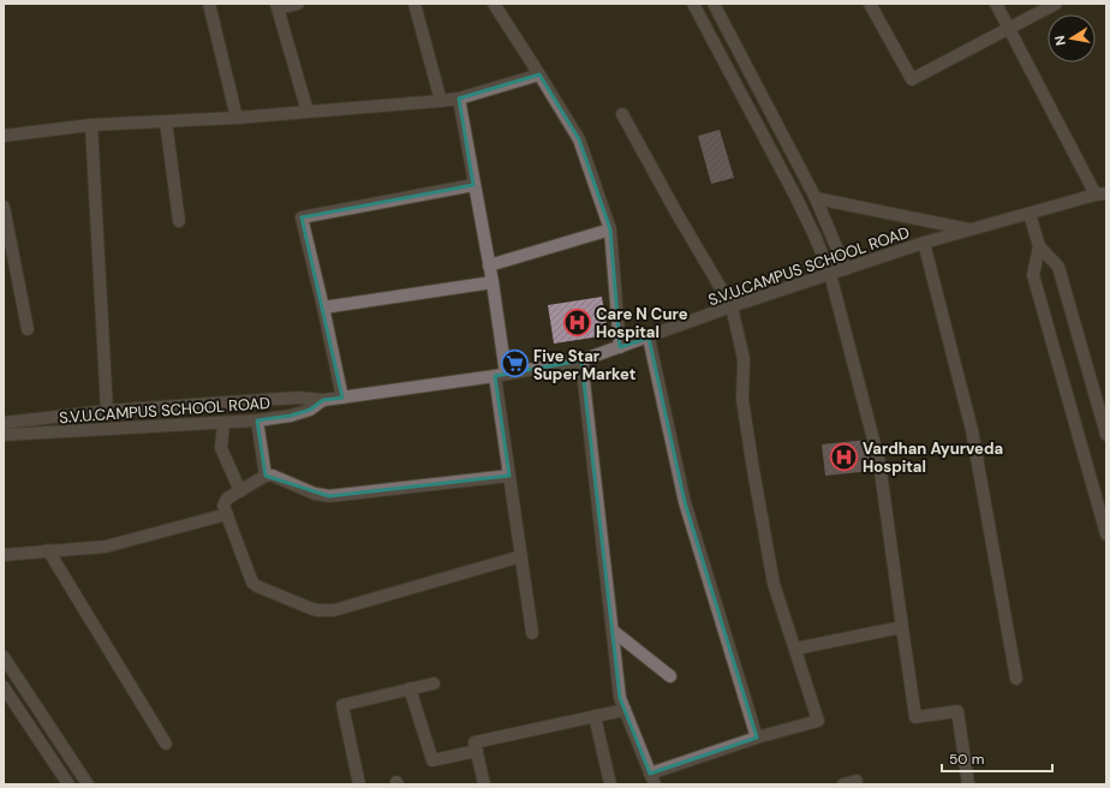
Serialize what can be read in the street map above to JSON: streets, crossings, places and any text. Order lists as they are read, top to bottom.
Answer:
{
  "streets": {
    "street": ["S.V.U.CAMPUS SCHOOL ROAD"]
  },
  "places": {
    "hospital": ["Care N Cure Hospital", "Vardhan Ayurveda Hospital"],
    "supermarket": ["Five Star Super Market"]
  },
  "scale_bar": "50 m",
  "north": "left"
}
